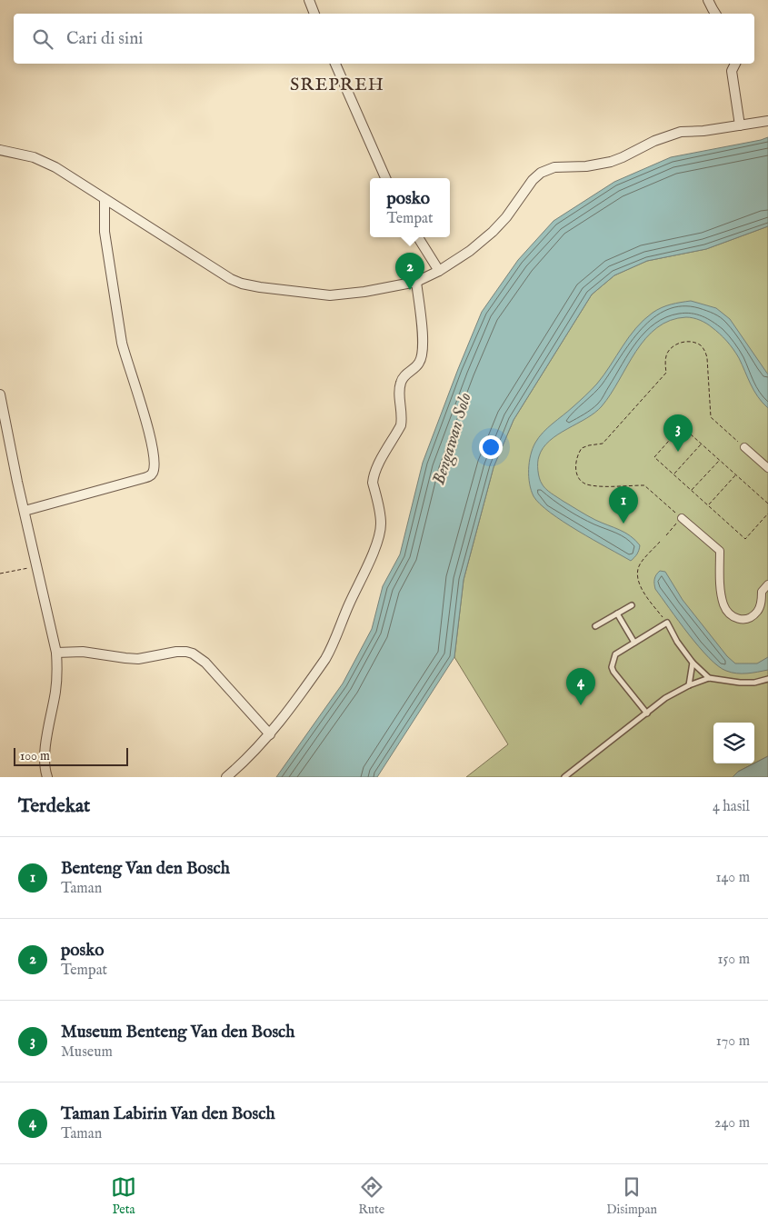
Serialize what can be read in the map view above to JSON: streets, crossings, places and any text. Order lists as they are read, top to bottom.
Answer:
{
  "districts": ["SREPREH"],
  "water": ["Bengawan Solo"],
  "scale_bar": "100 m",
  "page": {
    "search": "Cari di sini",
    "popup": ["posko", "Tempat"],
    "pins": [
      "2",
      "3",
      "1",
      "4"
    ],
    "scale": "100 m",
    "heading": ["Terdekat", "4 hasil"],
    "list": [
      {
        "mark": "1",
        "name": "Benteng Van den Bosch",
        "note": "Taman",
        "value": "140 m"
      },
      {
        "mark": "2",
        "name": "posko",
        "note": "Tempat",
        "value": "150 m"
      },
      {
        "mark": "3",
        "name": "Museum Benteng Van den Bosch",
        "note": "Museum",
        "value": "170 m"
      },
      {
        "mark": "4",
        "name": "Taman Labirin Van den Bosch",
        "note": "Taman",
        "value": "240 m"
      }
    ],
    "nav": ["Peta", "Rute", "Disimpan"]
  }
}
